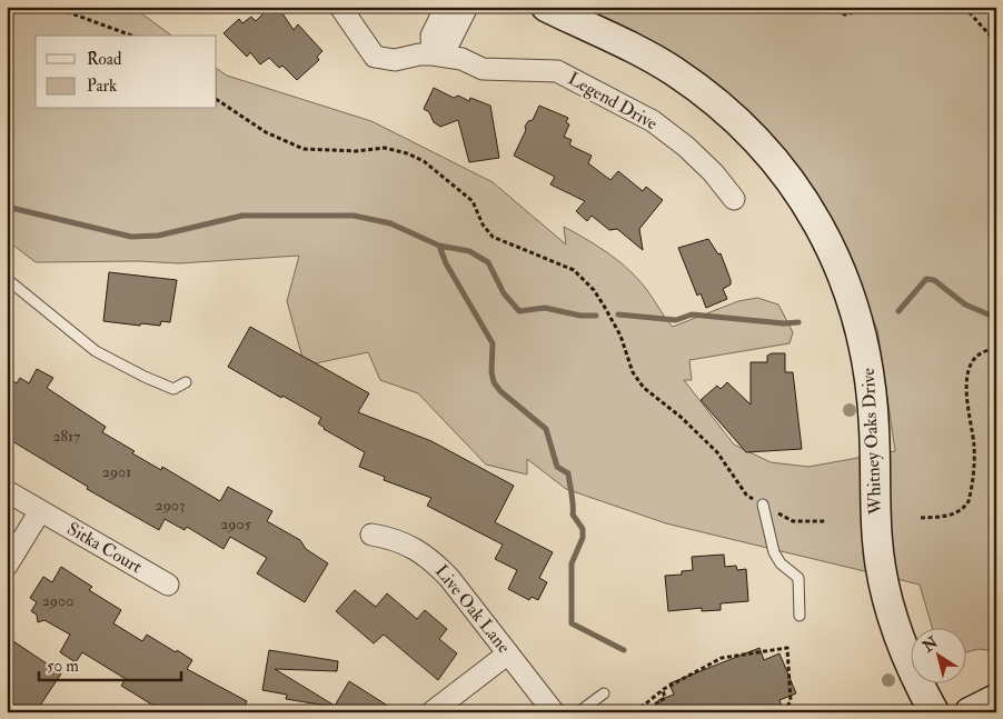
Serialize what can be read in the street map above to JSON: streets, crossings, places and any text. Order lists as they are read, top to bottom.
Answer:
{
  "streets": {
    "street": [
      "Legend Drive",
      "Whitney Oaks Drive",
      "Sitka Court",
      "Live Oak Lane"
    ]
  },
  "house_numbers": [
    "2817",
    "2901",
    "2903",
    "2905",
    "2900"
  ],
  "legend": ["Road", "Park"],
  "scale_bar": "50 m",
  "north": "top left"
}
